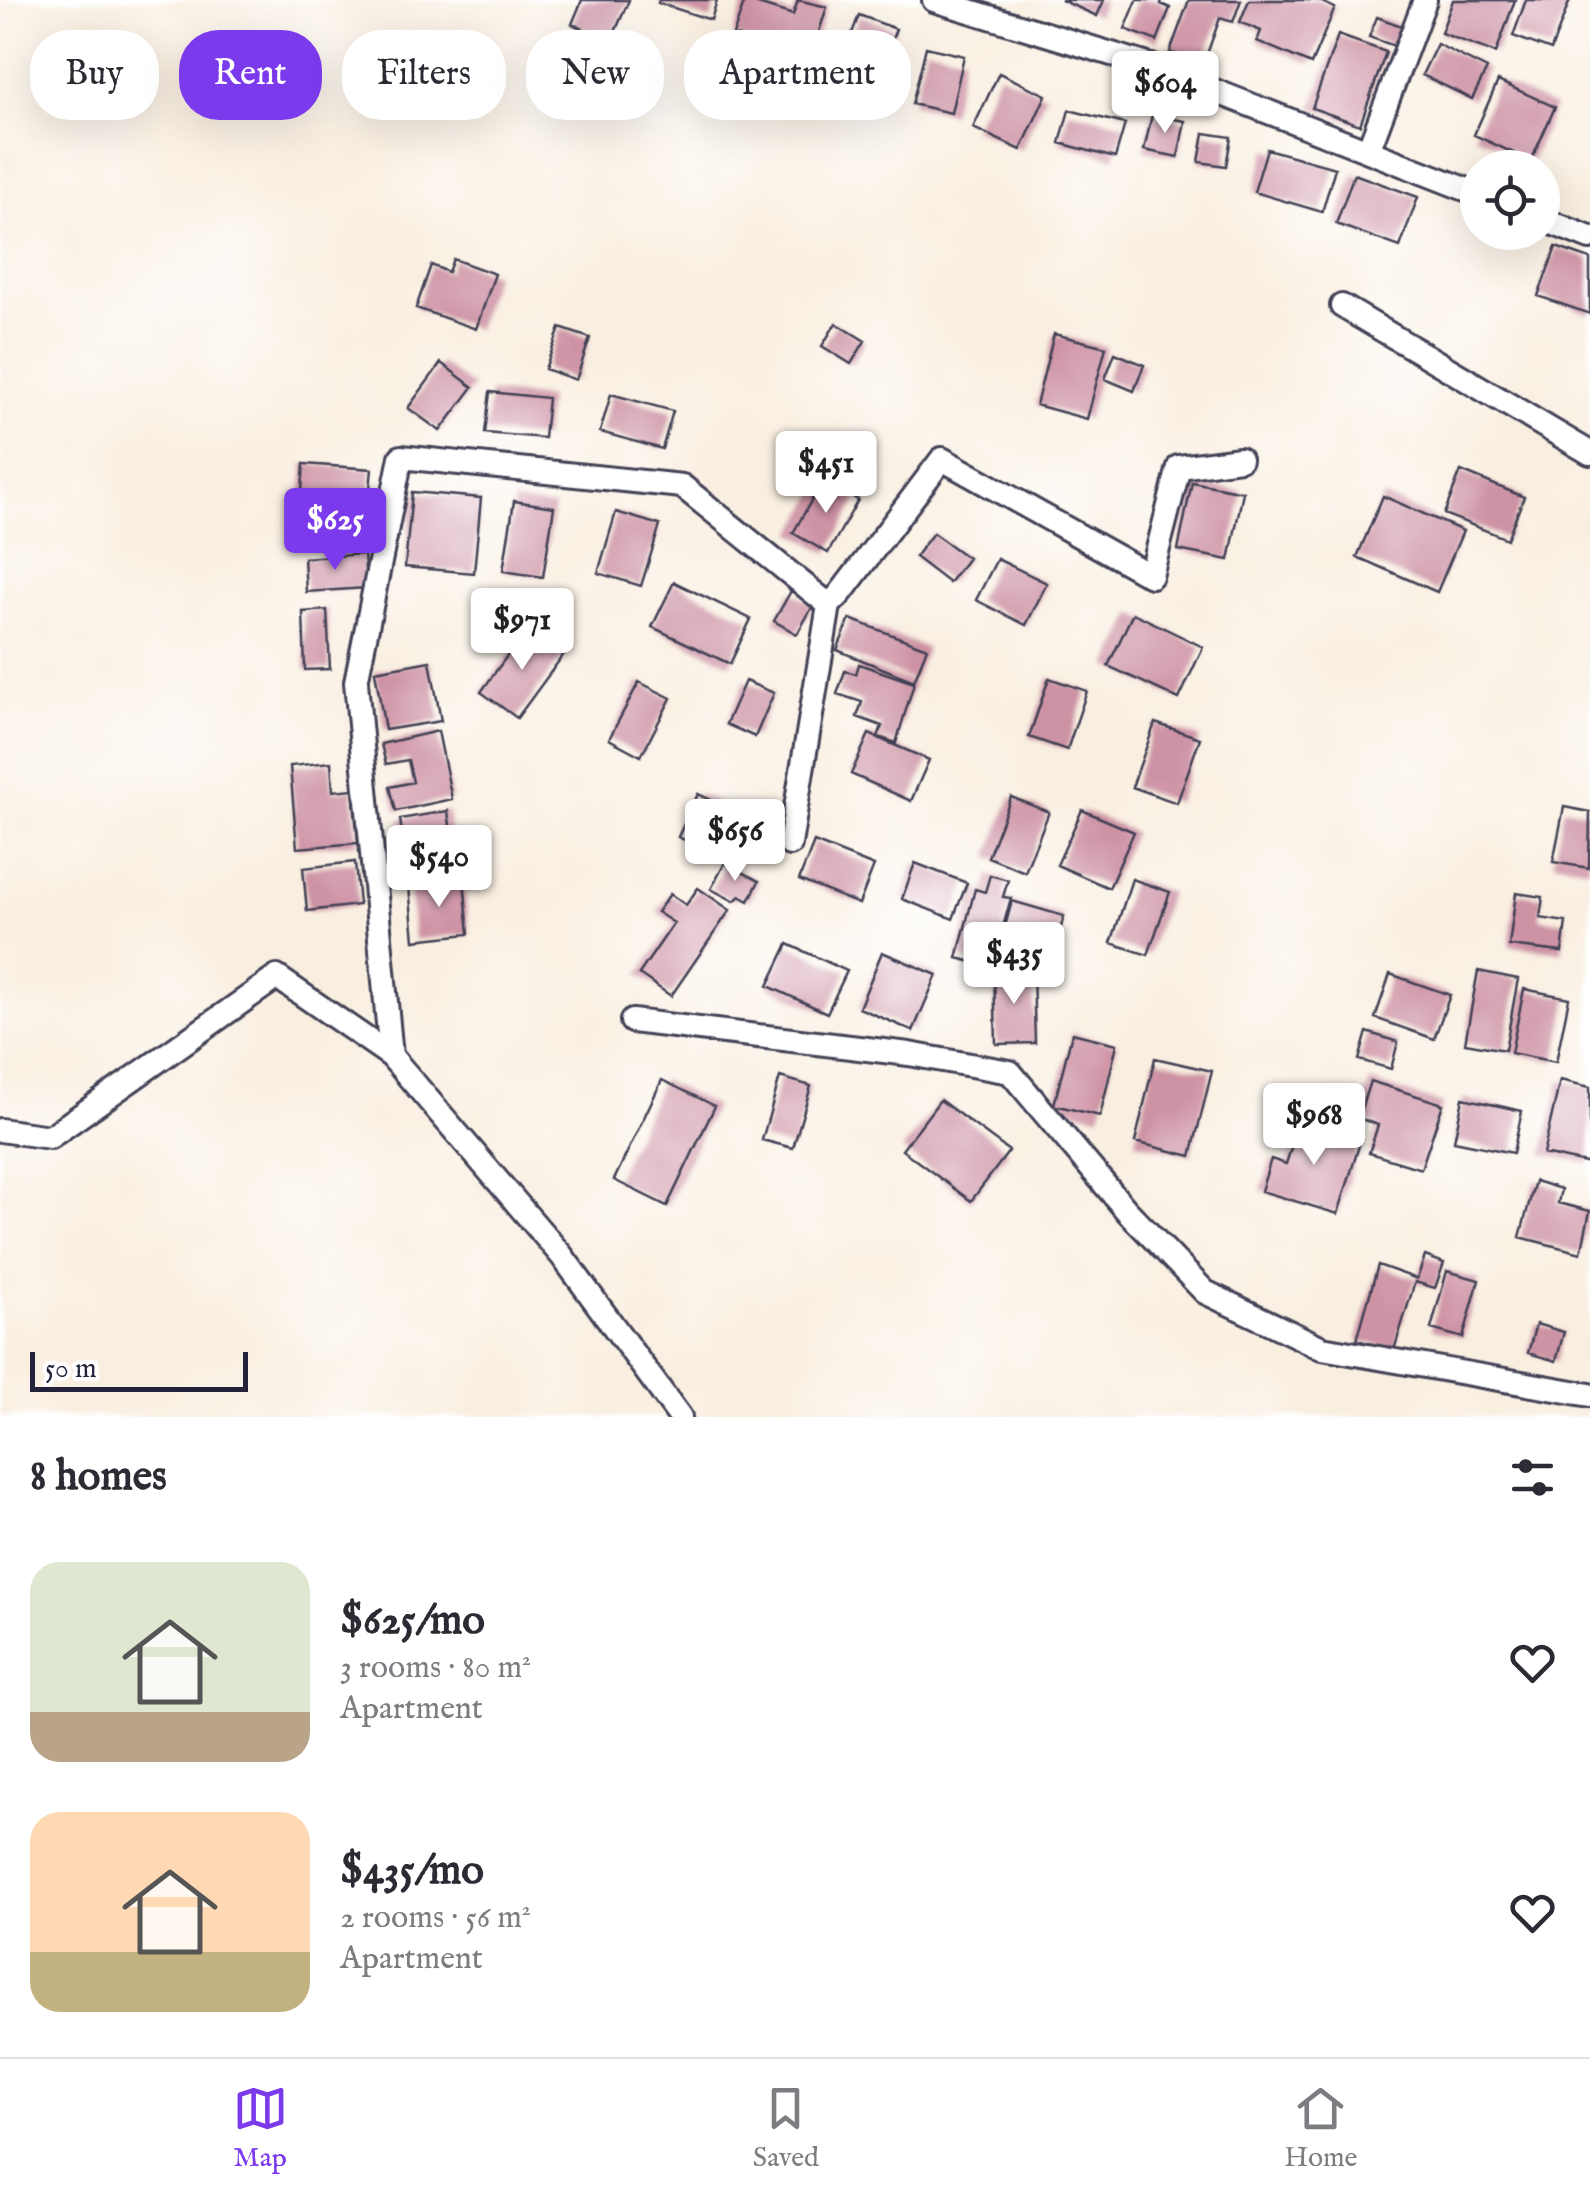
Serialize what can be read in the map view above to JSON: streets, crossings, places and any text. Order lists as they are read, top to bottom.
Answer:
{
  "scale_bar": "50 m",
  "page": {
    "chip": [
      "Buy",
      "Rent",
      "Filters",
      "New",
      "Apartment"
    ],
    "price": [
      "$604",
      "$451",
      "$625",
      "$971",
      "$656",
      "$540",
      "$435",
      "$968"
    ],
    "scale": "50 m",
    "heading": "8 homes",
    "list": [
      {
        "name": "$625/mo",
        "note": "3 rooms · 80 m² · Apartment"
      },
      {
        "name": "$435/mo",
        "note": "2 rooms · 56 m² · Apartment"
      }
    ],
    "tabs": ["Map", "Saved", "Home"]
  }
}
